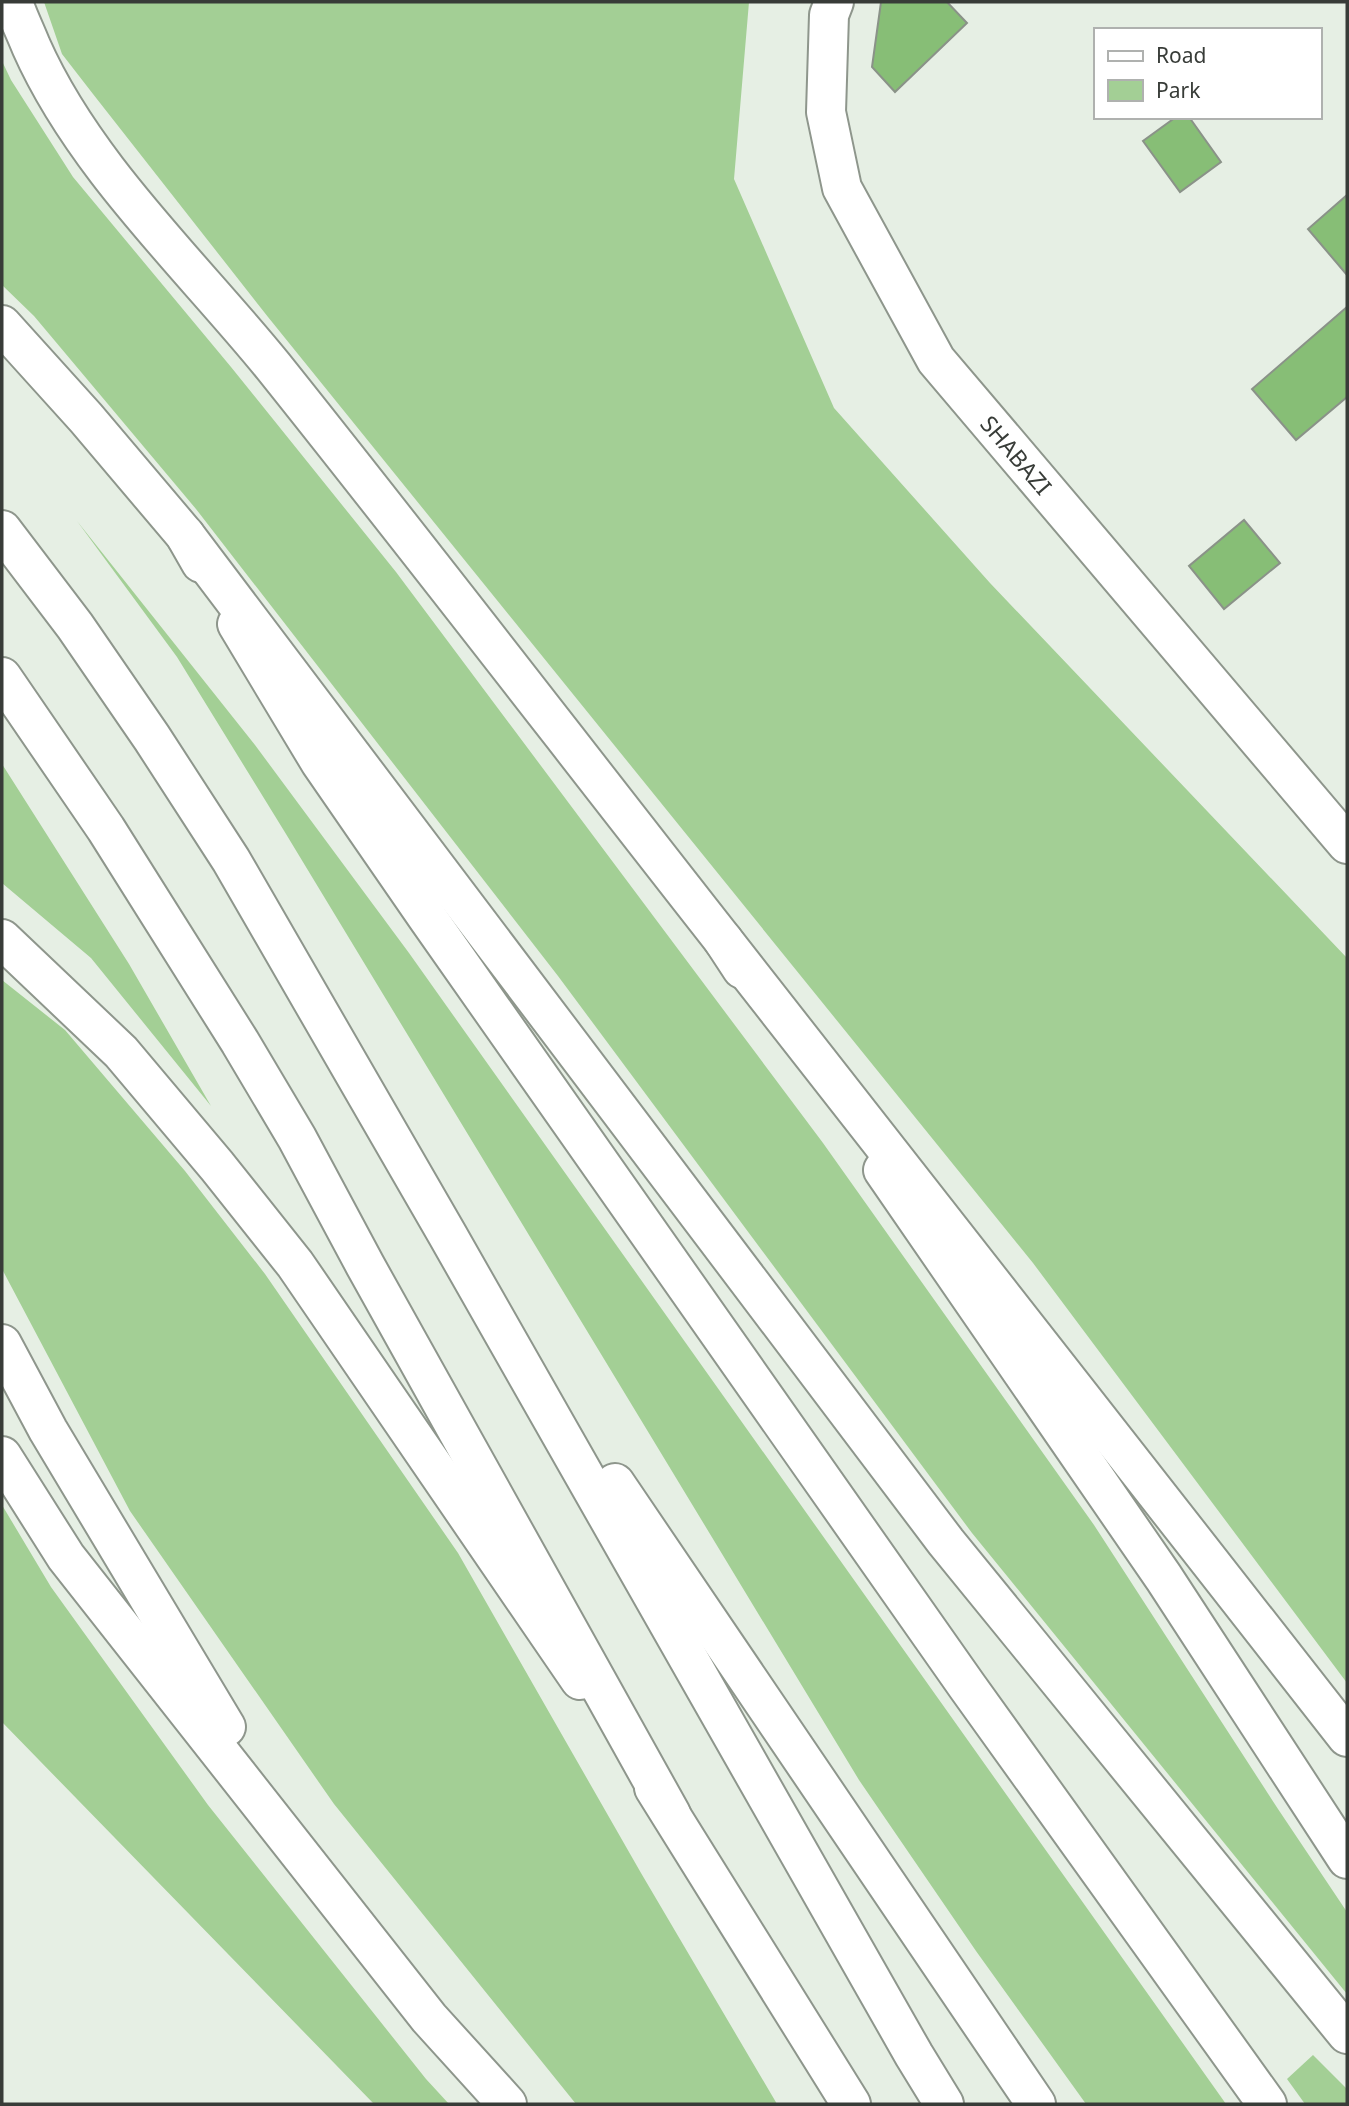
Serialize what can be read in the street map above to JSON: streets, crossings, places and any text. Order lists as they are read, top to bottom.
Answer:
{
  "streets": {
    "main road": ["SHABAZI"]
  },
  "legend": ["Road", "Park"]
}
